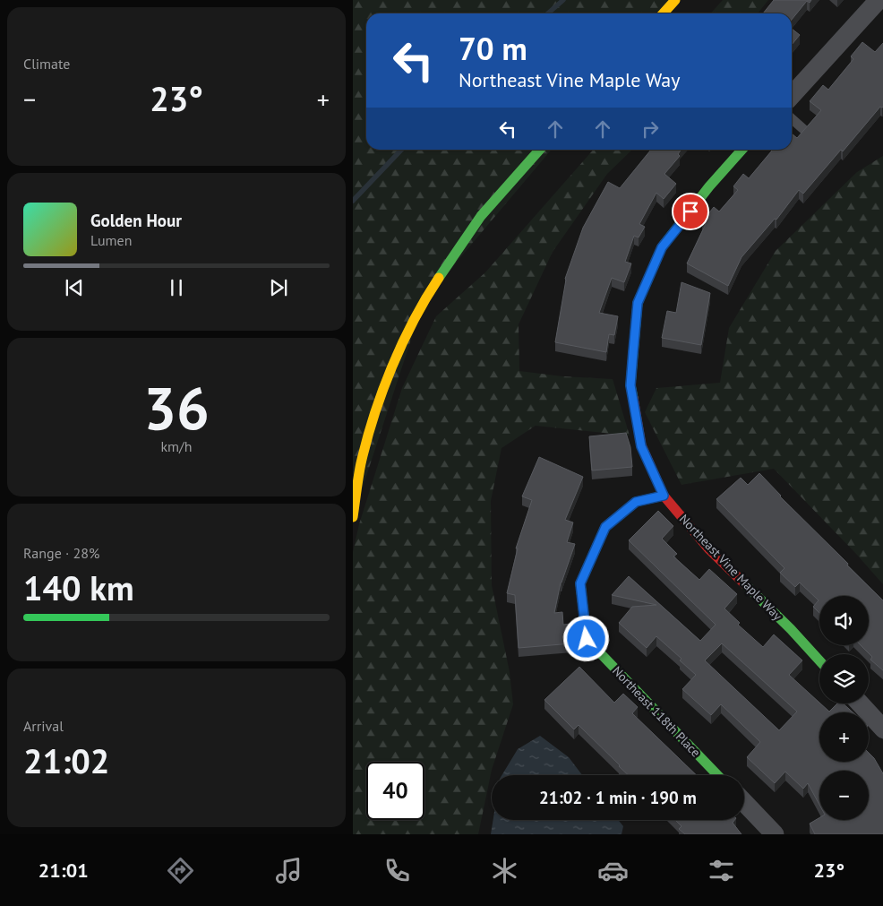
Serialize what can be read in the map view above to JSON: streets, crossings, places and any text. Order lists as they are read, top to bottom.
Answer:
{
  "streets": {
    "street": ["Northeast Vine Maple Way", "Northeast 118th Place"]
  },
  "crossings": [
    ["Northeast Vine Maple Way", "Northeast 118th Place"]
  ],
  "page": {
    "tile": [
      "Climate",
      ["36", "km/h"],
      ["Range · 28%", "140 km"],
      ["Arrival", "21:02"]
    ],
    "turn": ["70 m", "Northeast Vine Maple Way"],
    "heat": ["−", "23°", "+"],
    "song": ["Golden Hour", "Lumen"],
    "map_buttons": ["+", "−"],
    "limit": "40",
    "trip": "21:02 · 1 min · 190 m",
    "tabs": ["21:01", "23°"]
  }
}
